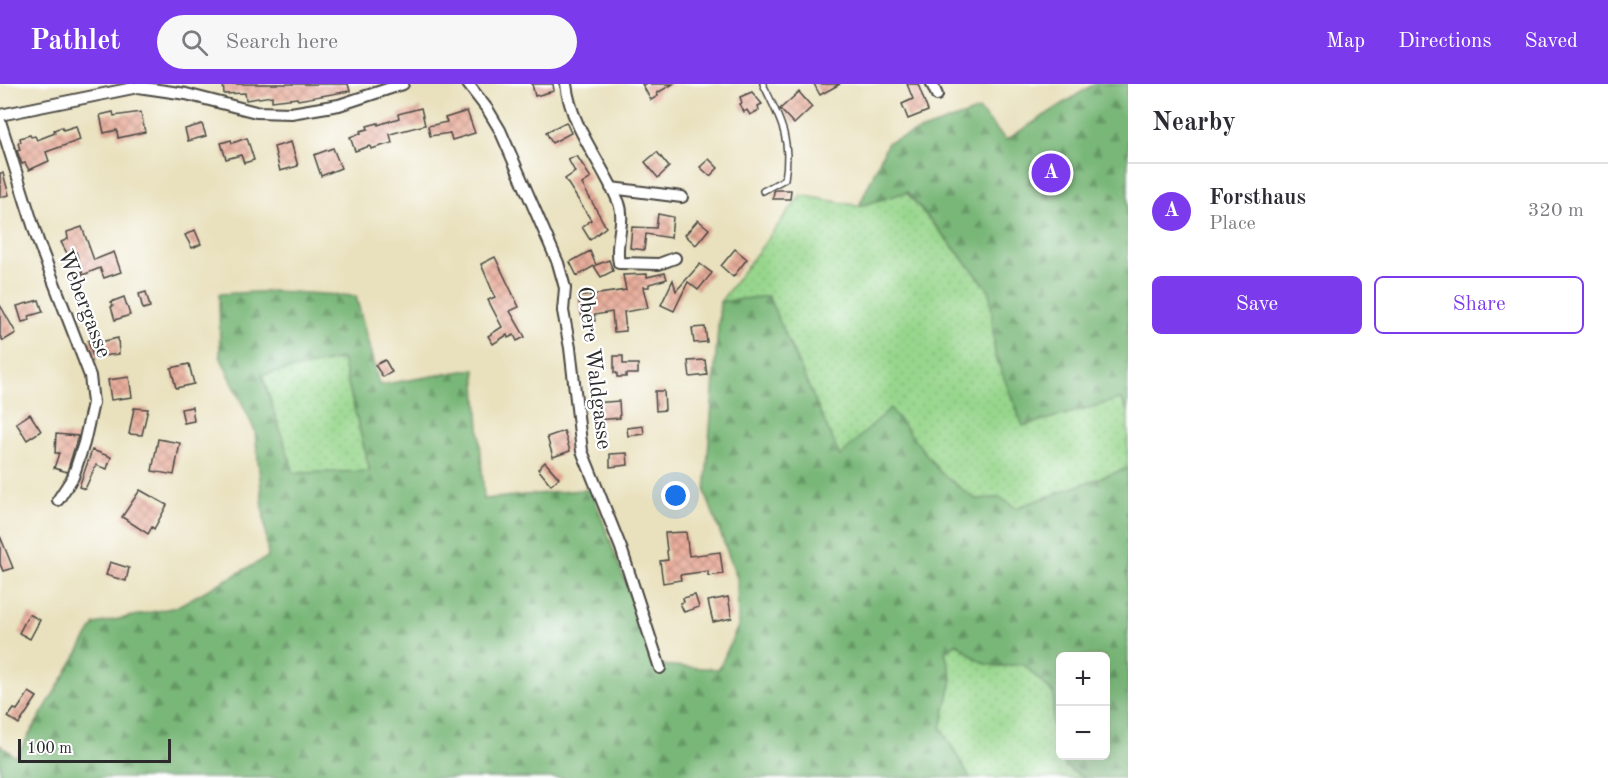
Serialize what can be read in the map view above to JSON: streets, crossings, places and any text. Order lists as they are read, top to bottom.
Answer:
{
  "streets": {
    "street": ["Webergasse", "Obere Waldgasse"]
  },
  "scale_bar": "100 m",
  "page": {
    "header": "Pathlet",
    "search": "Search here",
    "nav": ["Map", "Directions", "Saved"],
    "heading": "Nearby",
    "pins": "A",
    "list": [
      {
        "mark": "A",
        "name": "Forsthaus",
        "note": "Place",
        "value": "320 m"
      }
    ],
    "buttons": ["Save", "Share"],
    "map_buttons": ["+", "−"],
    "scale": "100 m"
  }
}
